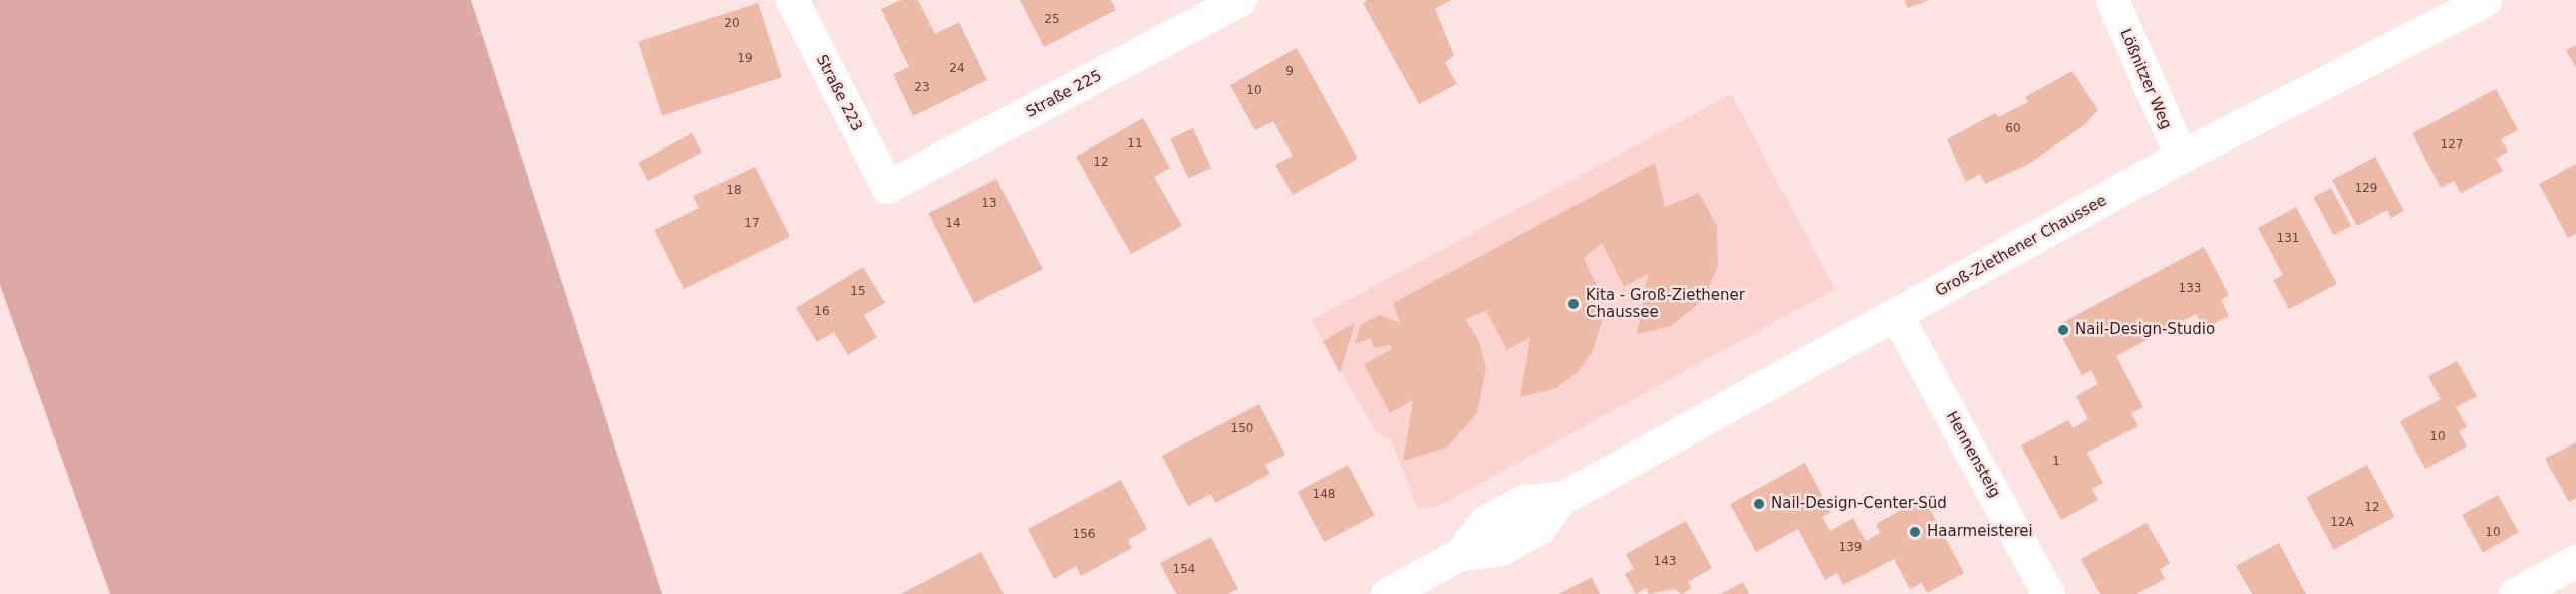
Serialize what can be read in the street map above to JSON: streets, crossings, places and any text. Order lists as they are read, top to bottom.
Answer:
{
  "streets": {
    "street": [
      "Lößnitzer Weg",
      "Straße 223",
      "Straße 225",
      "Groß-Ziethener Chaussee",
      "Hennensteig"
    ]
  },
  "crossings": [
    ["Lößnitzer Weg", "Groß-Ziethener Chaussee"],
    ["Straße 223", "Straße 225"],
    ["Groß-Ziethener Chaussee", "Hennensteig"]
  ],
  "places": [
    "Kita - Groß-Ziethener Chaussee",
    "Nail-Design-Studio",
    "Nail-Design-Center-Süd",
    "Haarmeisterei"
  ],
  "house_numbers": [
    "25",
    "20",
    "19",
    "24",
    "9",
    "23",
    "10",
    "60",
    "11",
    "127",
    "12",
    "129",
    "18",
    "13",
    "17",
    "14",
    "131",
    "133",
    "15",
    "16",
    "150",
    "10",
    "1",
    "148",
    "12",
    "12A",
    "10",
    "156",
    "139",
    "143",
    "154"
  ]
}
